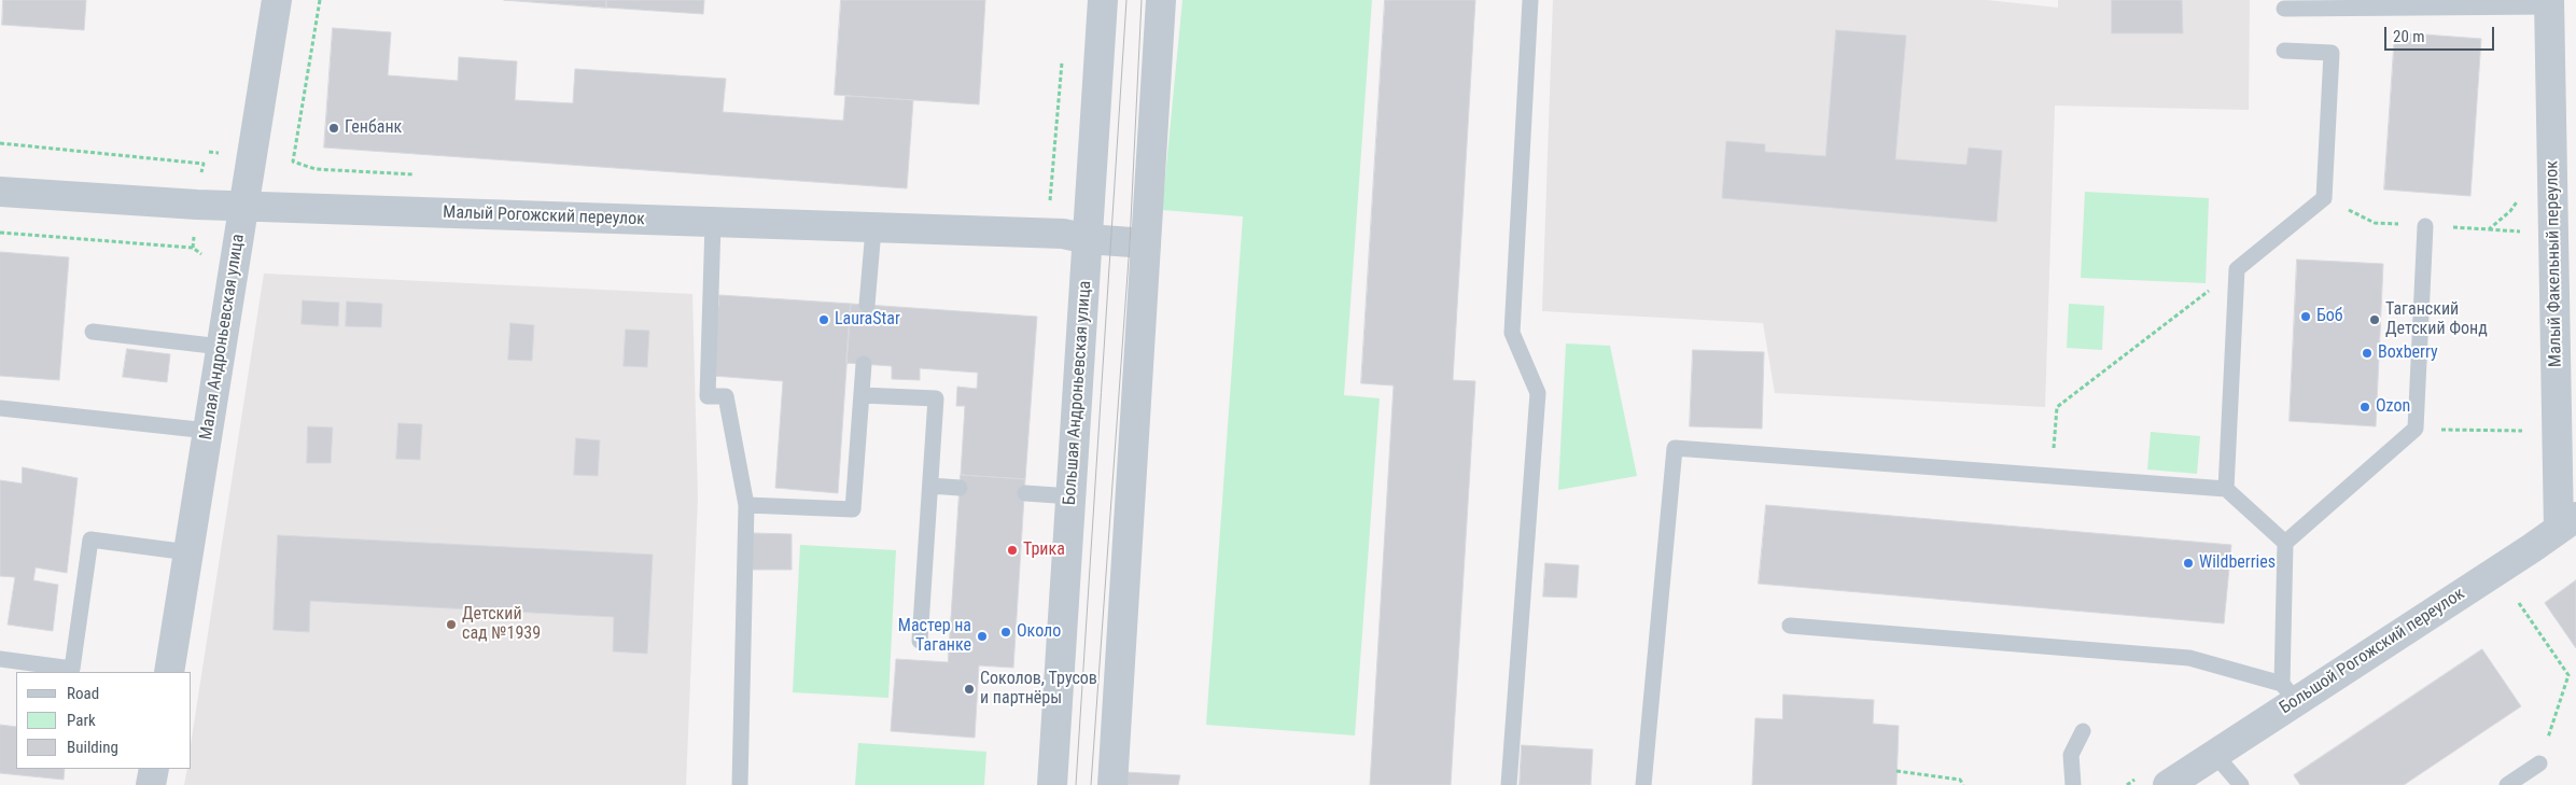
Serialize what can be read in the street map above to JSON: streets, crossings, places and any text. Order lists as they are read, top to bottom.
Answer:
{
  "streets": {
    "street": [
      "Малый Рогожский переулок",
      "Малый Факельный переулок",
      "Малая Андроньевская улица",
      "Большая Андроньевская улица",
      "Большой Рогожский переулок"
    ]
  },
  "crossings": [
    ["Малый Рогожский переулок", "Малая Андроньевская улица"],
    ["Малый Рогожский переулок", "Большая Андроньевская улица"],
    ["Малый Факельный переулок", "Большой Рогожский переулок"]
  ],
  "places": [
    "Генбанк",
    "Боб",
    "LauraStar",
    "Таганский Детский Фонд",
    "Boxberry",
    "Ozon",
    "Трика",
    "Wildberries",
    "Детский сад №1939",
    "Около",
    "Мастер на Таганке",
    "Соколов, Трусов и партнёры"
  ],
  "legend": ["Road", "Park", "Building"],
  "scale_bar": "20 m"
}
